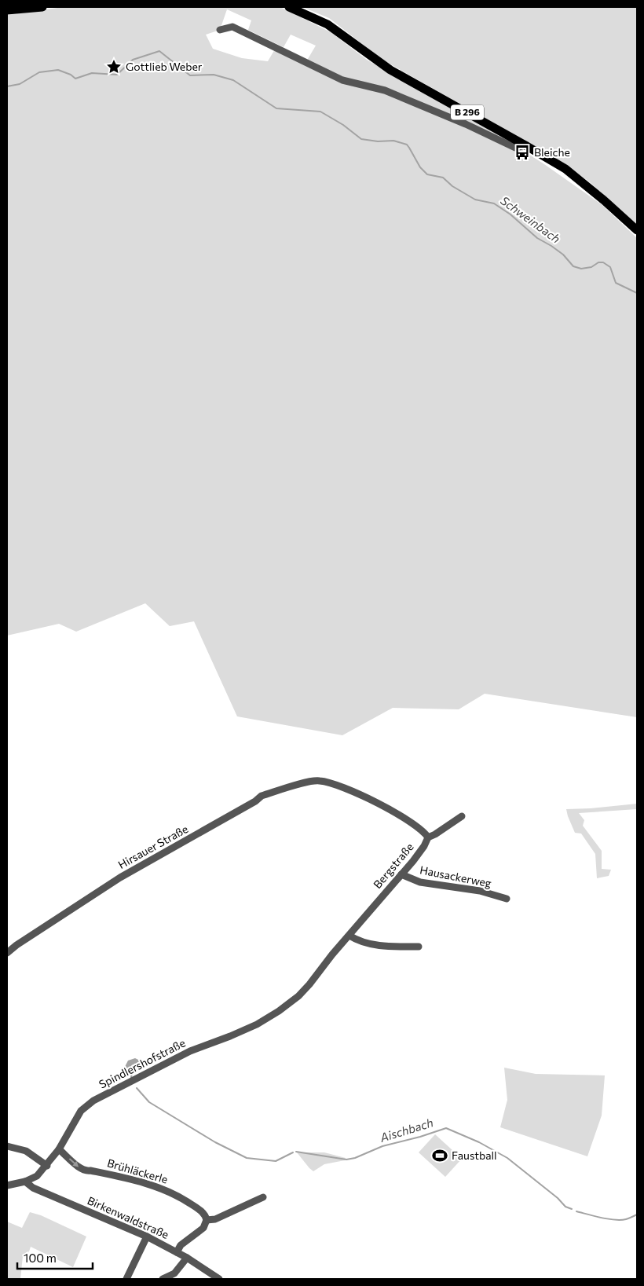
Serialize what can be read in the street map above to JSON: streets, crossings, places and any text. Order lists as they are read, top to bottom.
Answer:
{
  "streets": {
    "main road": ["B 296"],
    "street": [
      "Hirsauer Straße",
      "Bergstraße",
      "Hausackerweg",
      "Spindlershofstraße",
      "Brühläckerle",
      "Birkenwaldstraße"
    ]
  },
  "crossings": [
    ["Hirsauer Straße", "Bergstraße"],
    ["Bergstraße", "Hausackerweg"],
    ["Bergstraße", "Spindlershofstraße"],
    ["Spindlershofstraße", "Brühläckerle"],
    ["Spindlershofstraße", "Birkenwaldstraße"]
  ],
  "one_way": ["Brühläckerle"],
  "water": ["Schweinbach", "Aischbach"],
  "places": {
    "place": ["Gottlieb Weber"],
    "bus stop": ["Bleiche"],
    "sports": ["Faustball"]
  },
  "scale_bar": "100 m"
}
